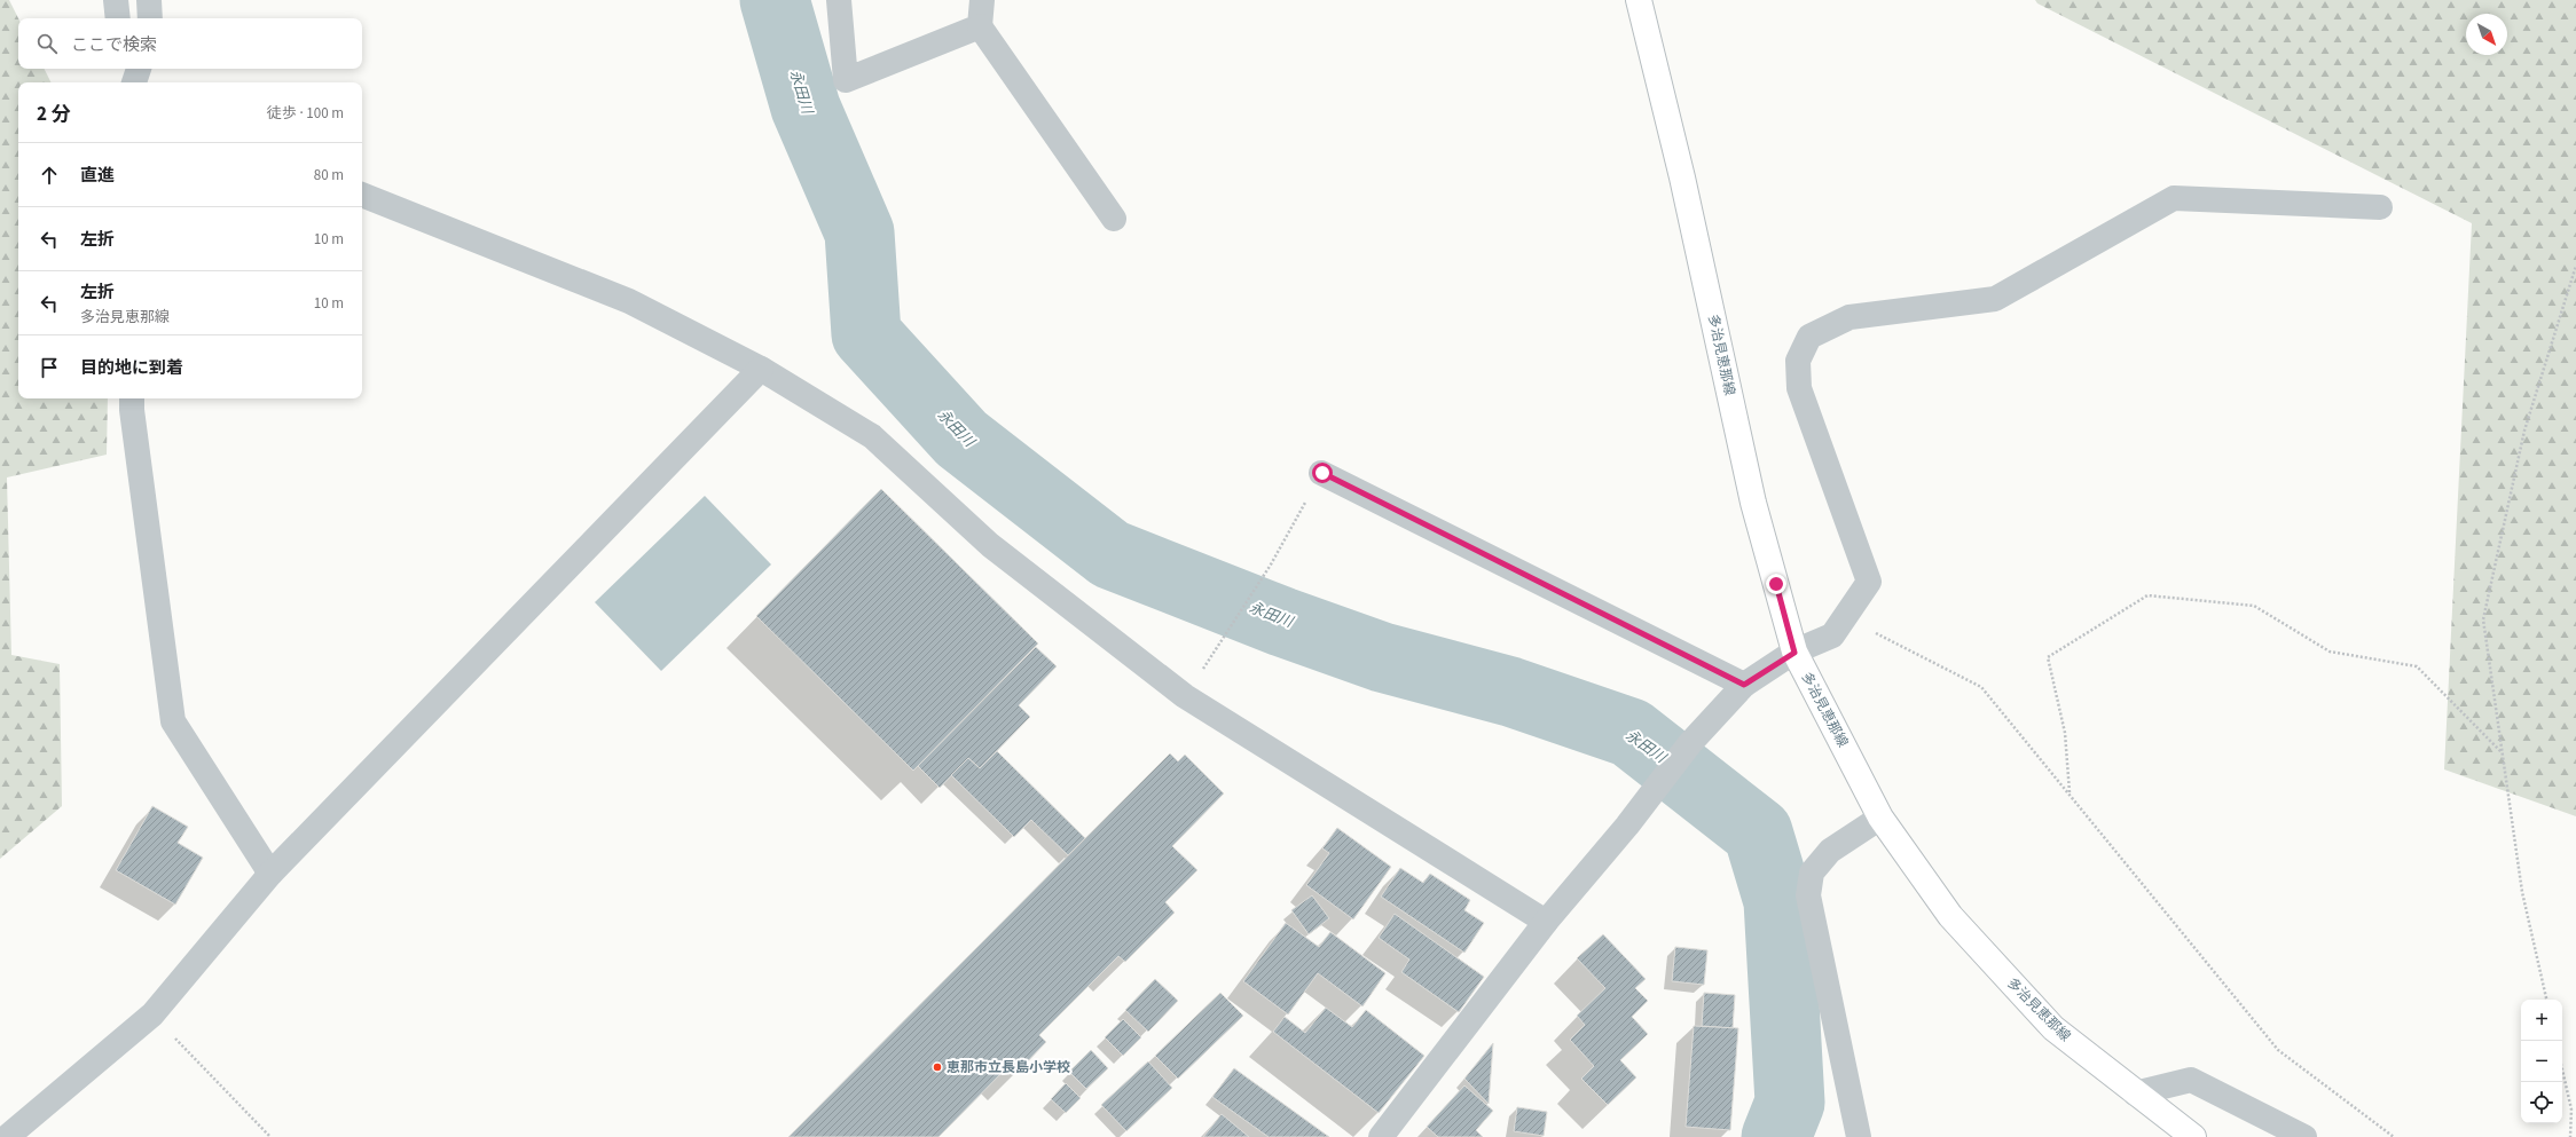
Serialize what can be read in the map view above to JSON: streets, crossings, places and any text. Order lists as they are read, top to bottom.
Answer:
{
  "streets": {
    "main road": ["多治見恵那線"]
  },
  "water": ["永田川"],
  "places": ["恵那市立長島小学校"],
  "north": "bottom right",
  "page": {
    "search": "ここで検索",
    "heading": ["2 分", "徒歩 · 100 m"],
    "list": [
      ["直進", "80 m"],
      ["左折", "10 m"],
      ["左折", "多治見恵那線", "10 m"],
      "目的地に到着"
    ],
    "map_buttons": ["+", "−"]
  }
}
